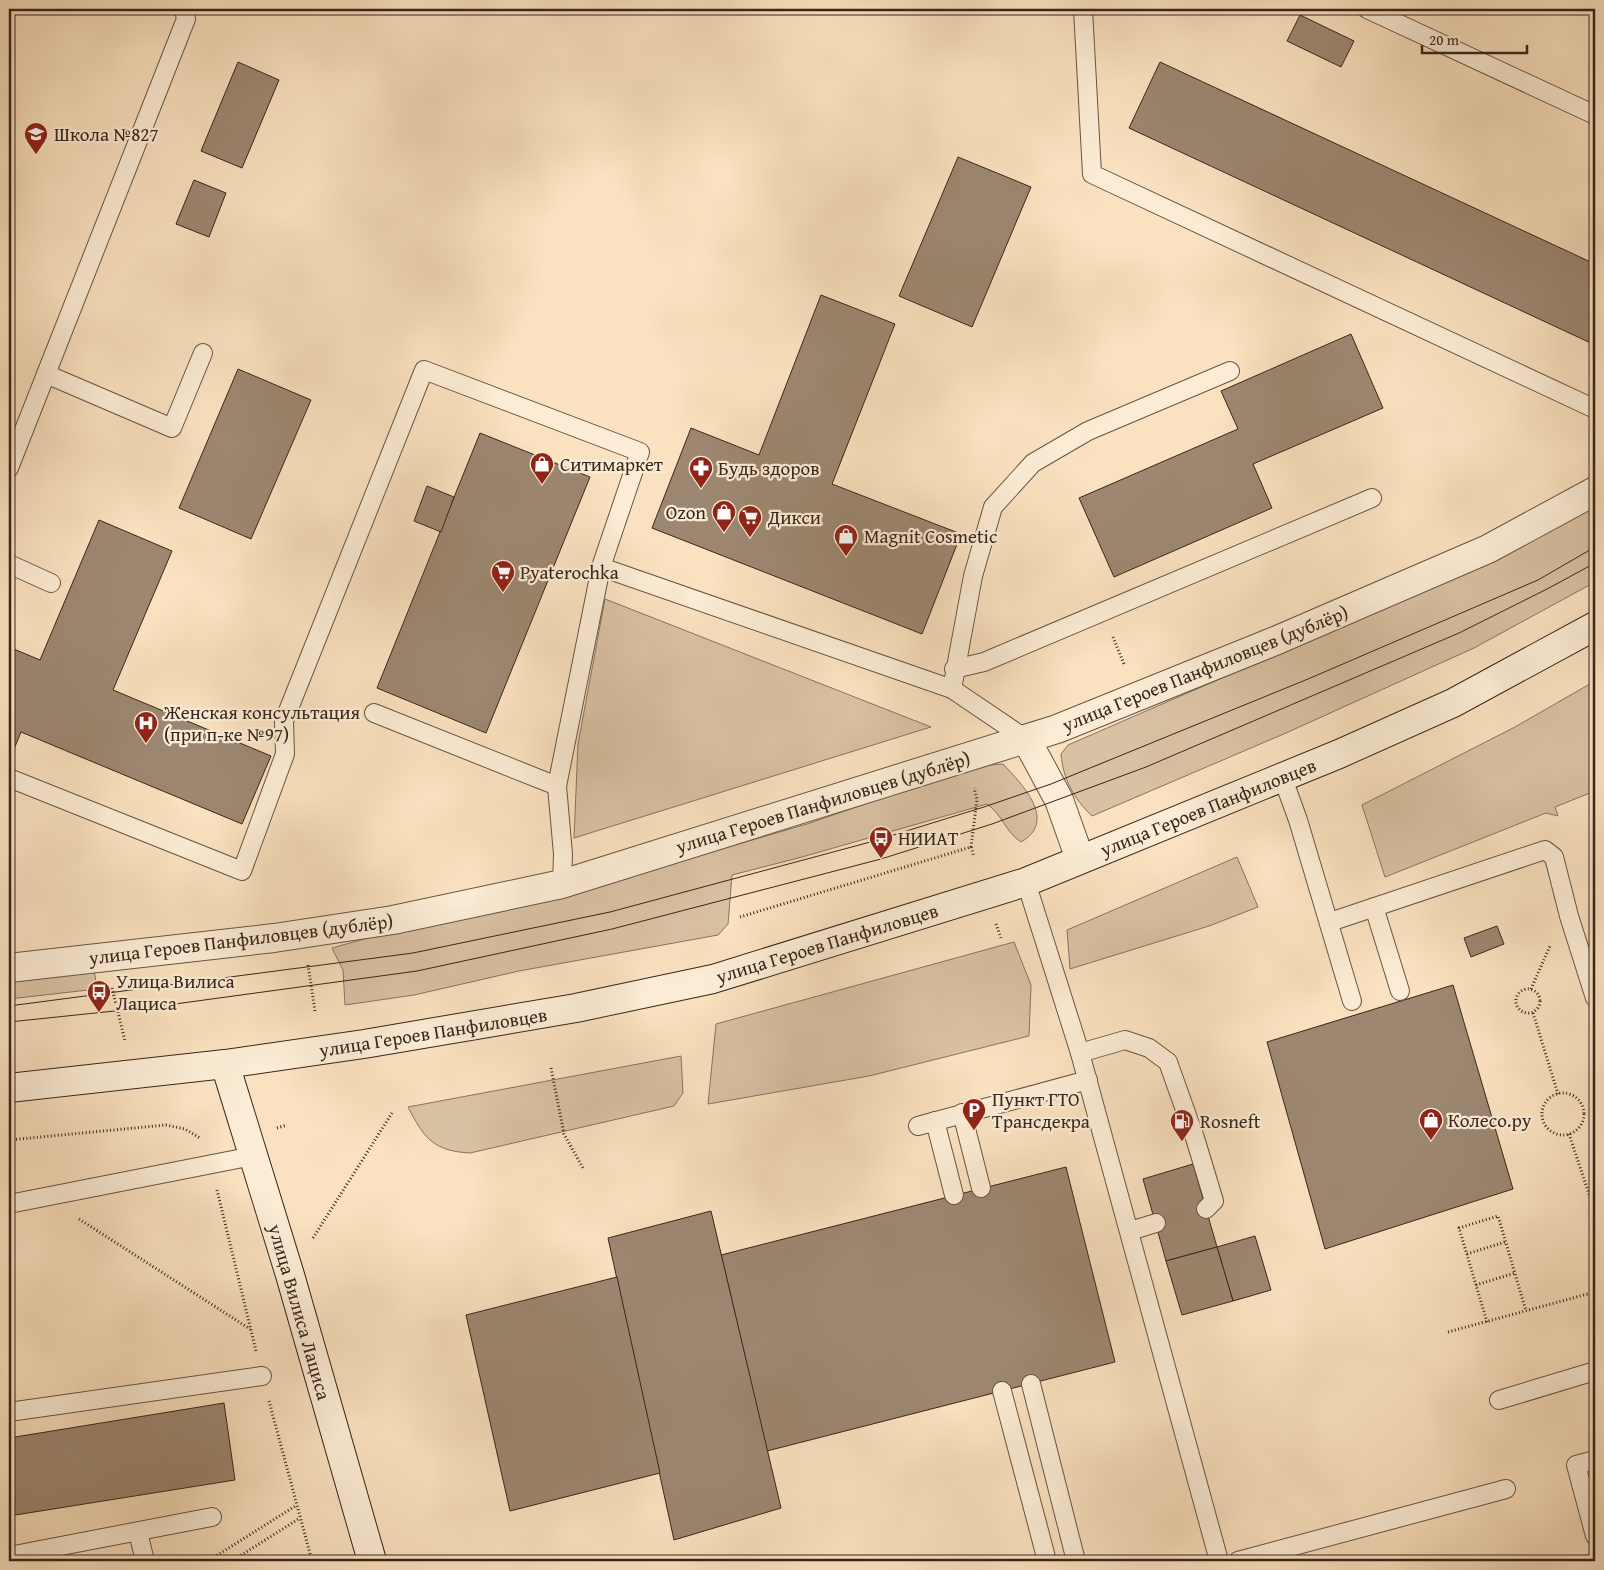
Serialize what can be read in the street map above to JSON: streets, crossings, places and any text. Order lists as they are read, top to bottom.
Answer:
{
  "streets": {
    "street": ["улица Героев Панфиловцев (дублёр)", "улица Героев Панфиловцев", "улица Вилиса Лациса"]
  },
  "crossings": [
    ["улица Героев Панфиловцев", "улица Вилиса Лациса"]
  ],
  "places": {
    "school or university": ["Школа №827"],
    "shop": [
      "Ситимаркет",
      "Ozon",
      "Magnit Cosmetic",
      "Колесо.ру"
    ],
    "pharmacy": ["Будь здоров"],
    "supermarket": ["Дикси", "Pyaterochka"],
    "hospital": ["Женская консультация (при п-ке №97)"],
    "bus stop": ["НИИАТ", "Улица Вилиса Лациса"],
    "parking": ["Пункт ГТО Трансдекра"],
    "fuel station": ["Rosneft"]
  },
  "scale_bar": "20 m"
}
